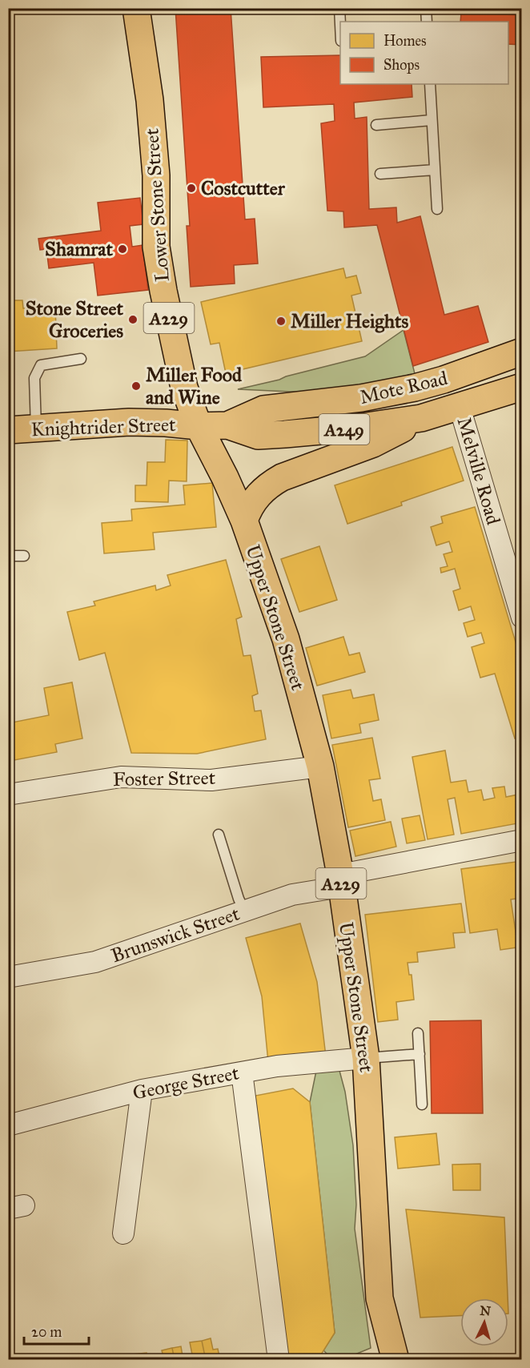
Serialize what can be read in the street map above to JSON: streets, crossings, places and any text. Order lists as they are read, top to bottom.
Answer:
{
  "streets": {
    "highway": [
      "Lower Stone Street",
      "A229",
      "Mote Road",
      "Knightrider Street",
      "A249",
      "Upper Stone Street"
    ],
    "street": [
      "Melville Road",
      "Foster Street",
      "Brunswick Street",
      "George Street"
    ]
  },
  "crossings": [
    ["Lower Stone Street", "Mote Road"],
    ["Lower Stone Street", "Knightrider Street"],
    ["Lower Stone Street", "Upper Stone Street"],
    ["Mote Road", "Knightrider Street"],
    ["Mote Road", "A249"],
    ["Mote Road", "Melville Road"],
    ["Mote Road", "Upper Stone Street"],
    ["Knightrider Street", "Upper Stone Street"],
    ["A249", "Upper Stone Street"],
    ["Upper Stone Street", "Foster Street"],
    ["Upper Stone Street", "Brunswick Street"],
    ["Upper Stone Street", "George Street"]
  ],
  "places": [
    "Costcutter",
    "Shamrat",
    "Stone Street Groceries",
    "Miller Heights",
    "Miller Food and Wine"
  ],
  "legend": ["Homes", "Shops"],
  "scale_bar": "20 m",
  "north": "top"
}
